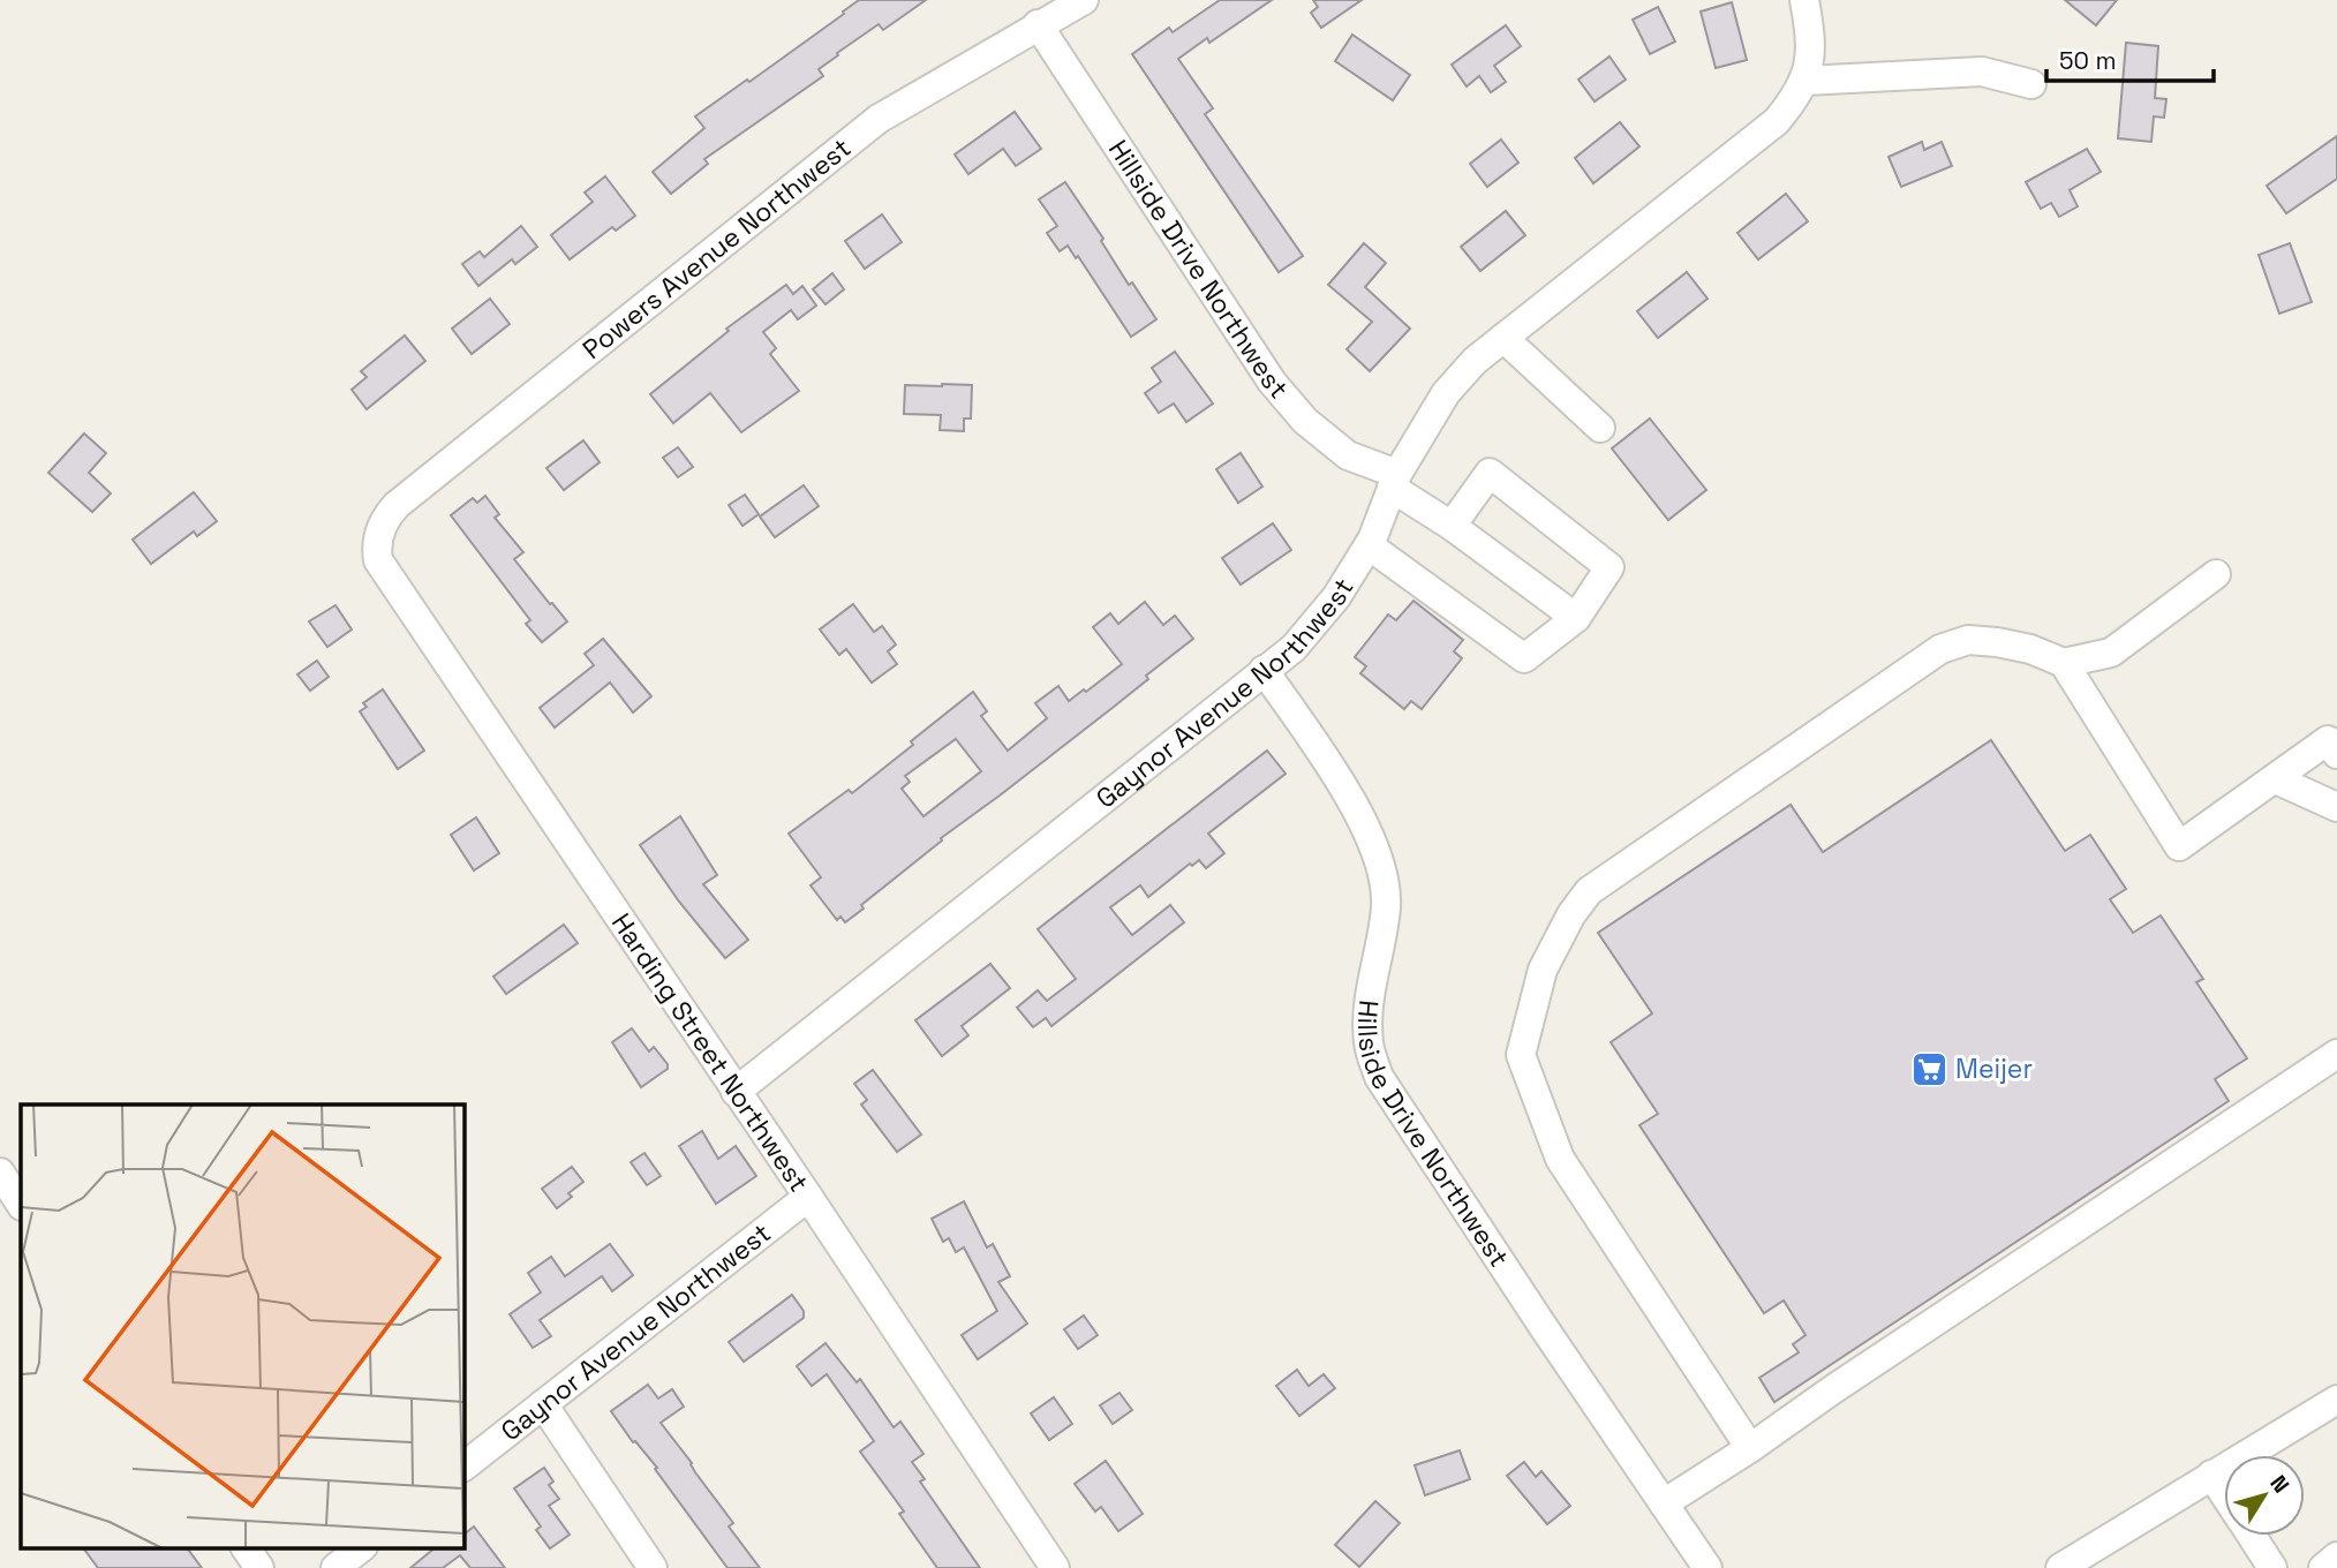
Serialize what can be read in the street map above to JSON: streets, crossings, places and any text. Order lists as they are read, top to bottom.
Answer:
{
  "streets": {
    "street": [
      "Powers Avenue Northwest",
      "Hillside Drive Northwest",
      "Gaynor Avenue Northwest",
      "Harding Street Northwest"
    ]
  },
  "crossings": [
    ["Powers Avenue Northwest", "Hillside Drive Northwest"],
    ["Powers Avenue Northwest", "Harding Street Northwest"],
    ["Hillside Drive Northwest", "Gaynor Avenue Northwest"],
    ["Gaynor Avenue Northwest", "Harding Street Northwest"]
  ],
  "places": {
    "supermarket": ["Meijer"]
  },
  "scale_bar": "50 m",
  "north": "top right"
}
